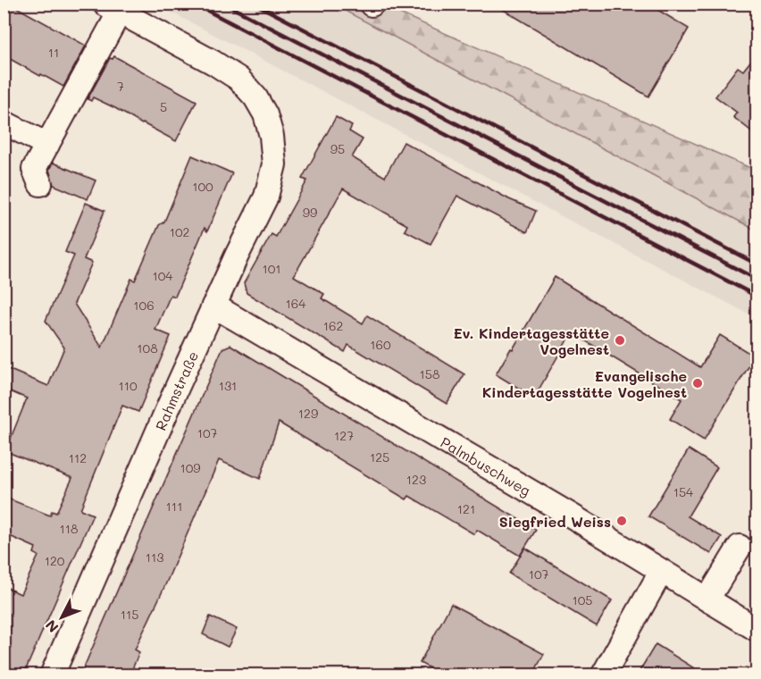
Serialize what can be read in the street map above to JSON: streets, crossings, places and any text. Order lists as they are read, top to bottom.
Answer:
{
  "streets": {
    "street": ["Rahmstraße", "Palmbuschweg"]
  },
  "crossings": [
    ["Rahmstraße", "Palmbuschweg"]
  ],
  "places": ["Ev. Kindertagesstätte Vogelnest", "Evangelische Kindertagesstätte Vogelnest", "Siegfried Weiss"],
  "house_numbers": [
    "11",
    "7",
    "5",
    "95",
    "100",
    "99",
    "102",
    "101",
    "104",
    "164",
    "106",
    "162",
    "160",
    "108",
    "158",
    "110",
    "131",
    "129",
    "107",
    "127",
    "125",
    "112",
    "109",
    "123",
    "154",
    "111",
    "121",
    "118",
    "113",
    "120",
    "107",
    "105",
    "115"
  ],
  "north": "bottom left"
}
